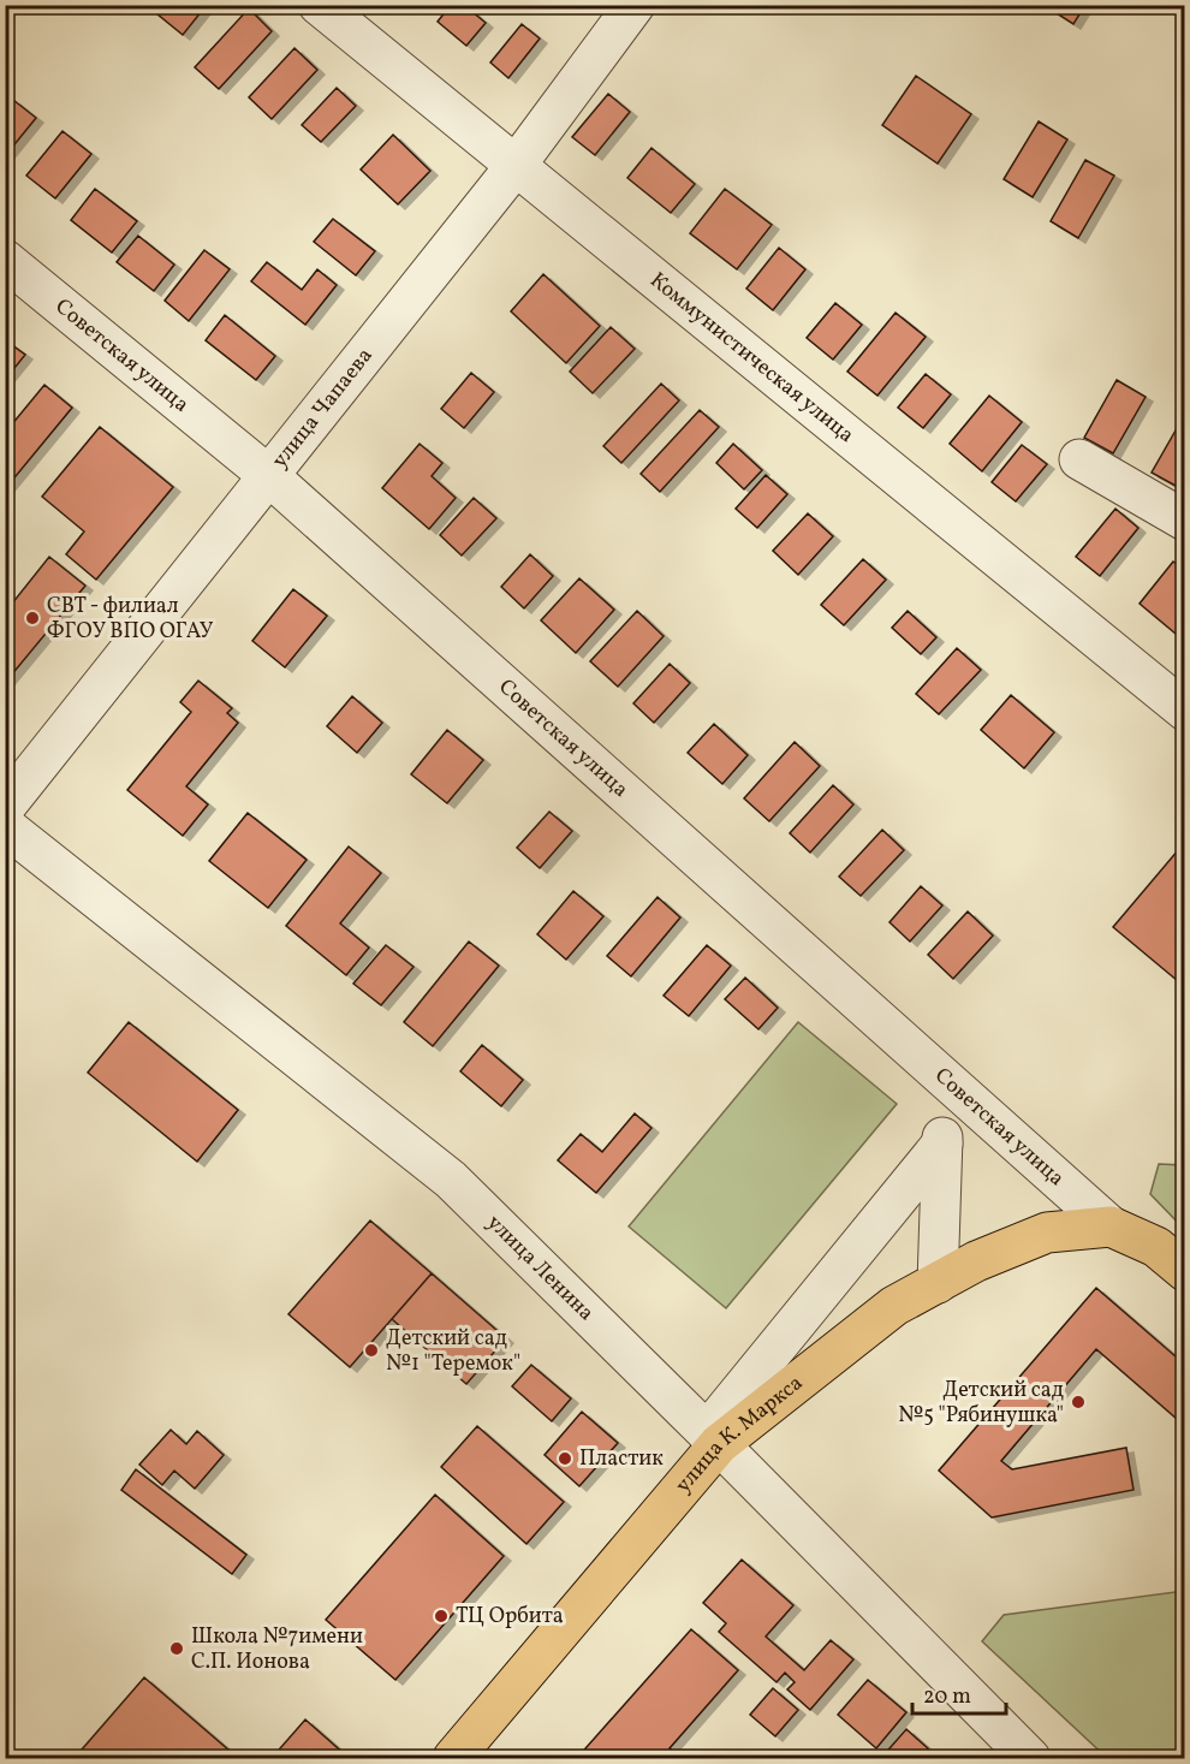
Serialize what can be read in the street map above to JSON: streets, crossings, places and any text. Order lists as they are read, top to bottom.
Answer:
{
  "streets": {
    "main road": ["улица К. Маркса"],
    "street": [
      "Советская улица",
      "Коммунистическая улица",
      "улица Чапаева",
      "улица Ленина"
    ]
  },
  "crossings": [
    ["Советская улица", "улица Чапаева"],
    ["Советская улица", "улица К. Маркса"],
    ["Коммунистическая улица", "улица Чапаева"],
    ["улица Ленина", "улица К. Маркса"]
  ],
  "places": [
    "СВТ - филиал ФГОУ ВПО ОГАУ",
    "Детский сад №1 \"Теремок\"",
    "Детский сад №5 \"Рябинушка\"",
    "Пластик",
    "ТЦ Орбита",
    "Школа №7имени С.П. Ионова"
  ],
  "scale_bar": "20 m"
}
